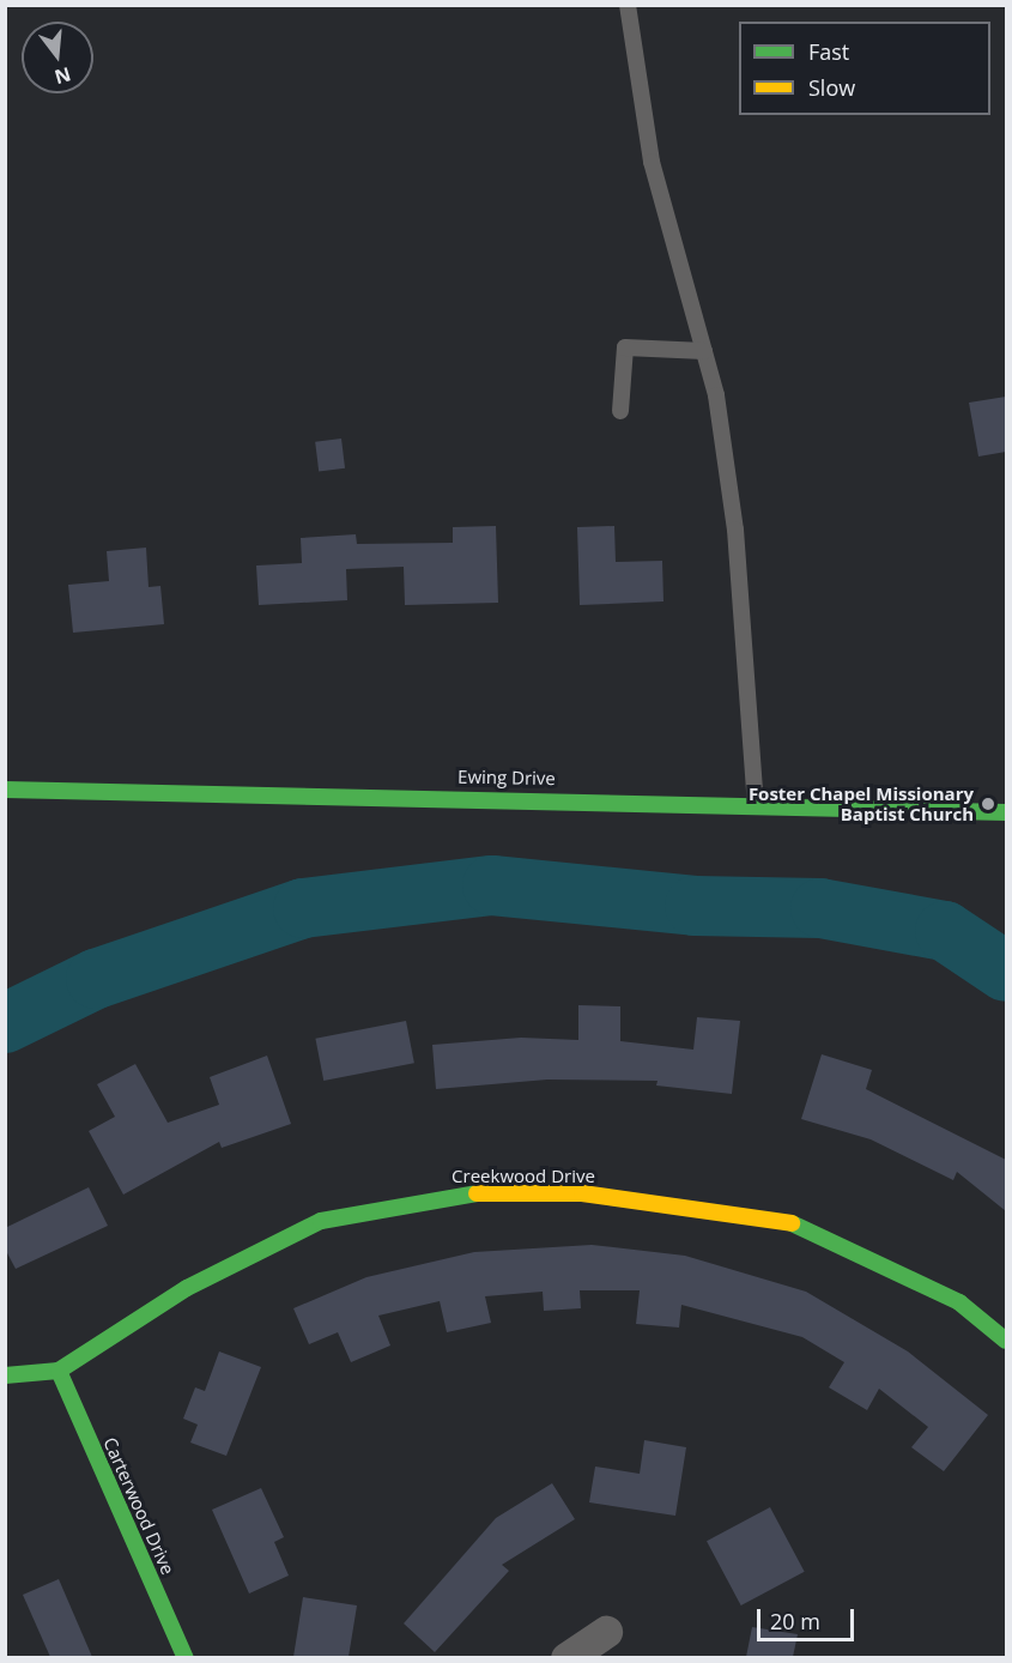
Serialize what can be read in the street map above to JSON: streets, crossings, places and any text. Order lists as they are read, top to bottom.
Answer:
{
  "streets": {
    "street": ["Ewing Drive", "Creekwood Drive", "Carterwood Drive"]
  },
  "crossings": [
    ["Creekwood Drive", "Carterwood Drive"]
  ],
  "places": ["Foster Chapel Missionary Baptist Church"],
  "legend": ["Fast", "Slow"],
  "scale_bar": "20 m",
  "north": "bottom"
}
